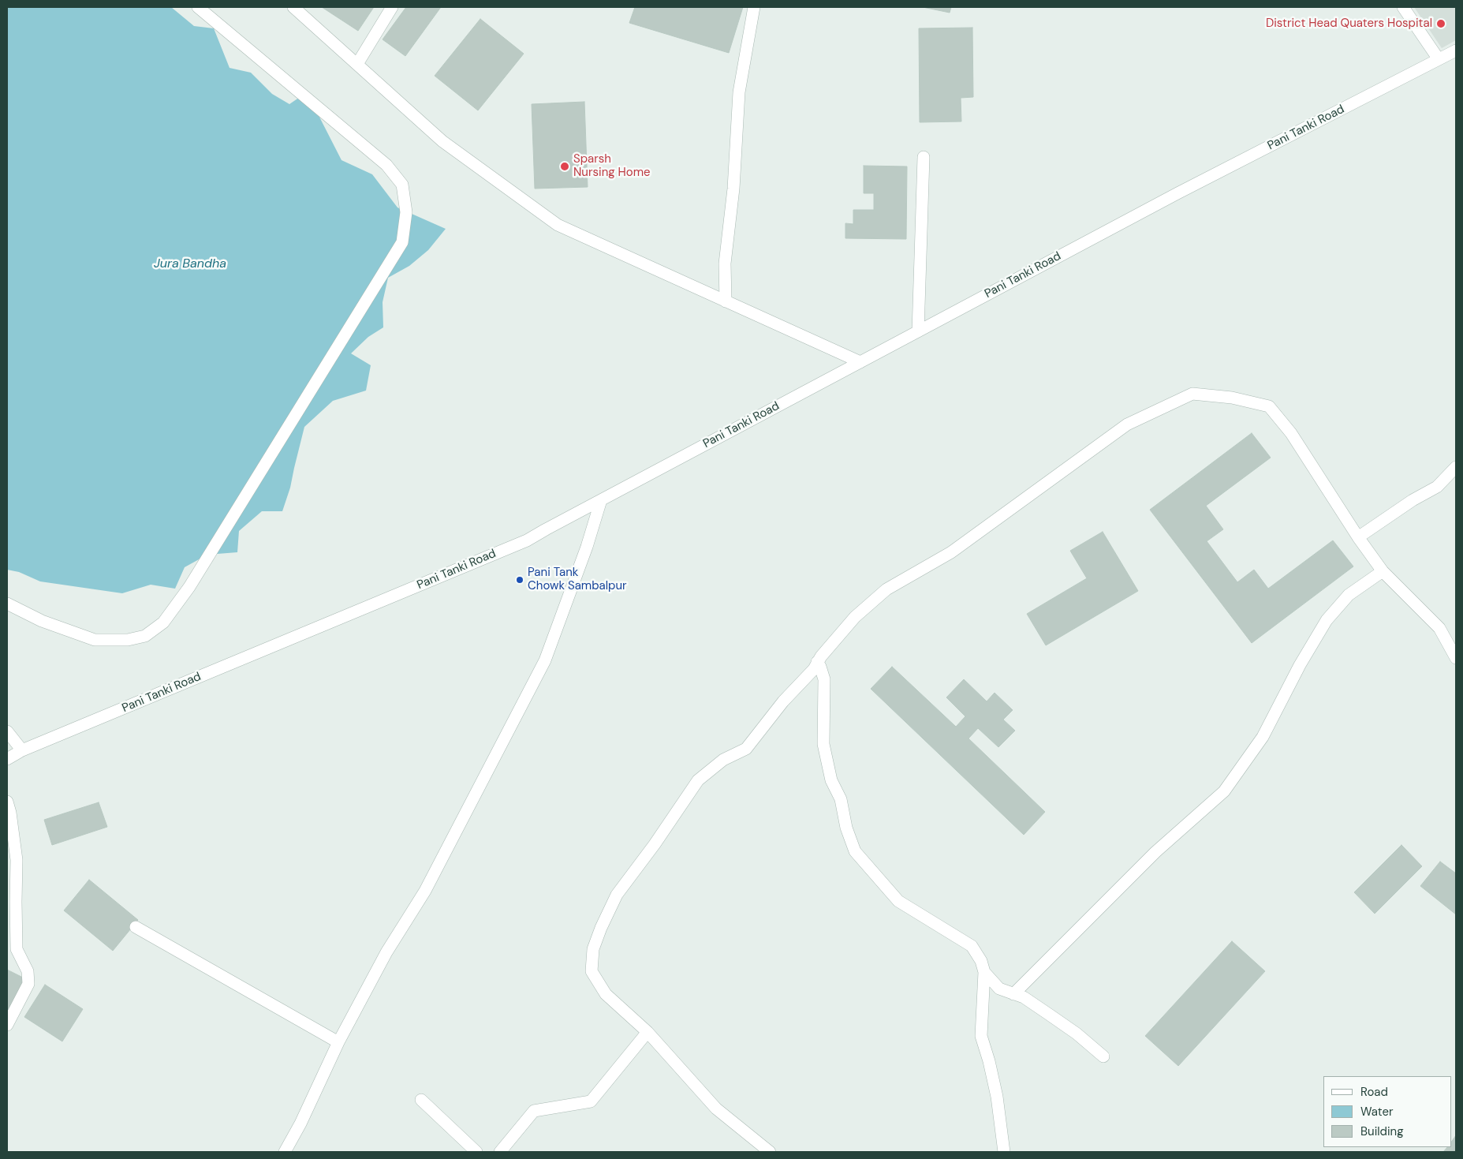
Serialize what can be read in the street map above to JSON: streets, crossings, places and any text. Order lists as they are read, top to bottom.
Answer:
{
  "streets": {
    "street": ["Pani Tanki Road"]
  },
  "water": ["Jura Bandha"],
  "places": ["District Head Quaters Hospital", "Sparsh Nursing Home", "Pani Tank Chowk Sambalpur"],
  "legend": ["Road", "Water", "Building"]
}
